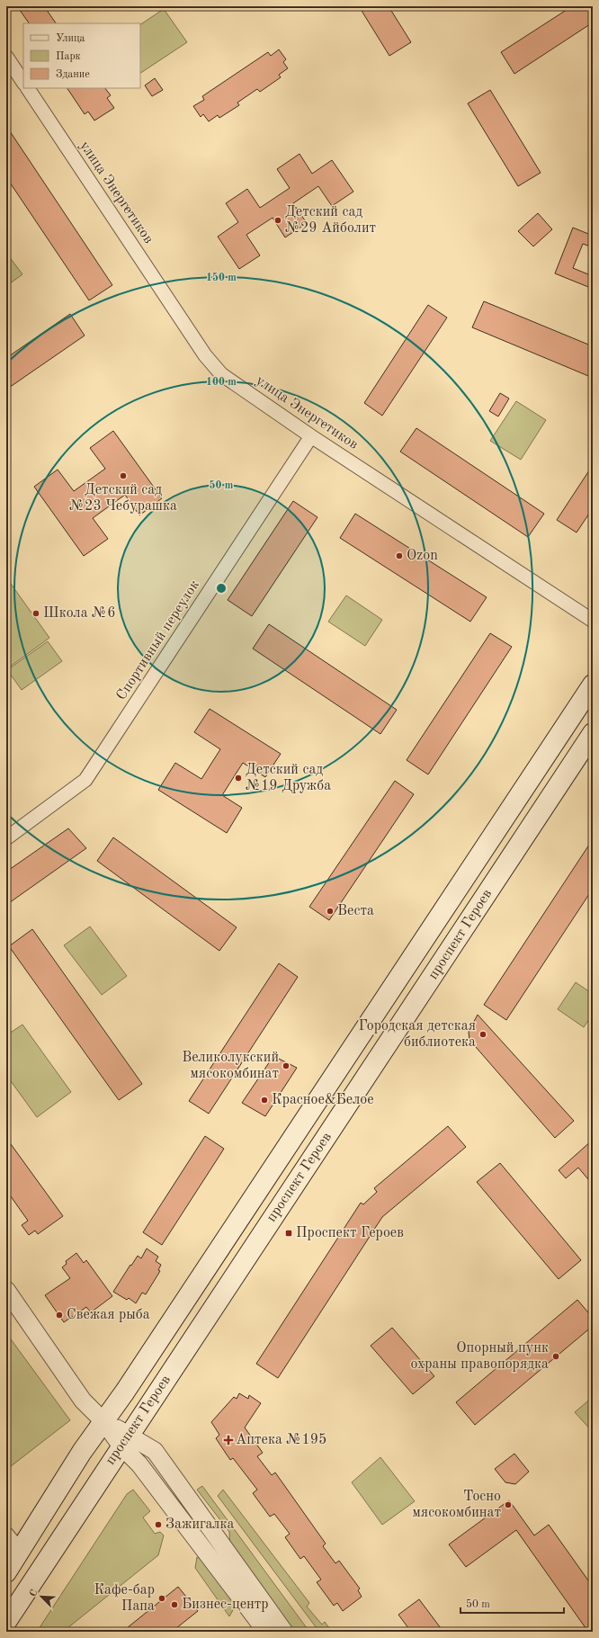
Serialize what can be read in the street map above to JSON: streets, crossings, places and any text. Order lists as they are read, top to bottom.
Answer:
{
  "streets": {
    "main road": ["проспект Героев"],
    "street": ["улица Энергетиков", "Спортивный переулок"]
  },
  "crossings": [
    ["улица Энергетиков", "Спортивный переулок"]
  ],
  "places": {
    "other": [
      "Детский сад №29 Айболит",
      "Детский сад №23 Чебурашка",
      "Ozon",
      "Школа №6",
      "Детский сад №19 Дружба",
      "Веста",
      "Городская детская библиотека",
      "Великолукский мясокомбинат",
      "Красное&Белое",
      "Свежая рыба",
      "Опорный пунк охраны правопорядка",
      "Тосно мясокомбинат",
      "Зажигалка",
      "Кафе-бар Папа",
      "Бизнес-центр"
    ],
    "transit": ["Проспект Героев"],
    "health": ["Аптека №195"]
  },
  "legend": ["Улица", "Парк", "Здание"],
  "scale_bar": "50 m",
  "north": "top left",
  "rings": ["150 m", "100 m", "50 m"]
}
